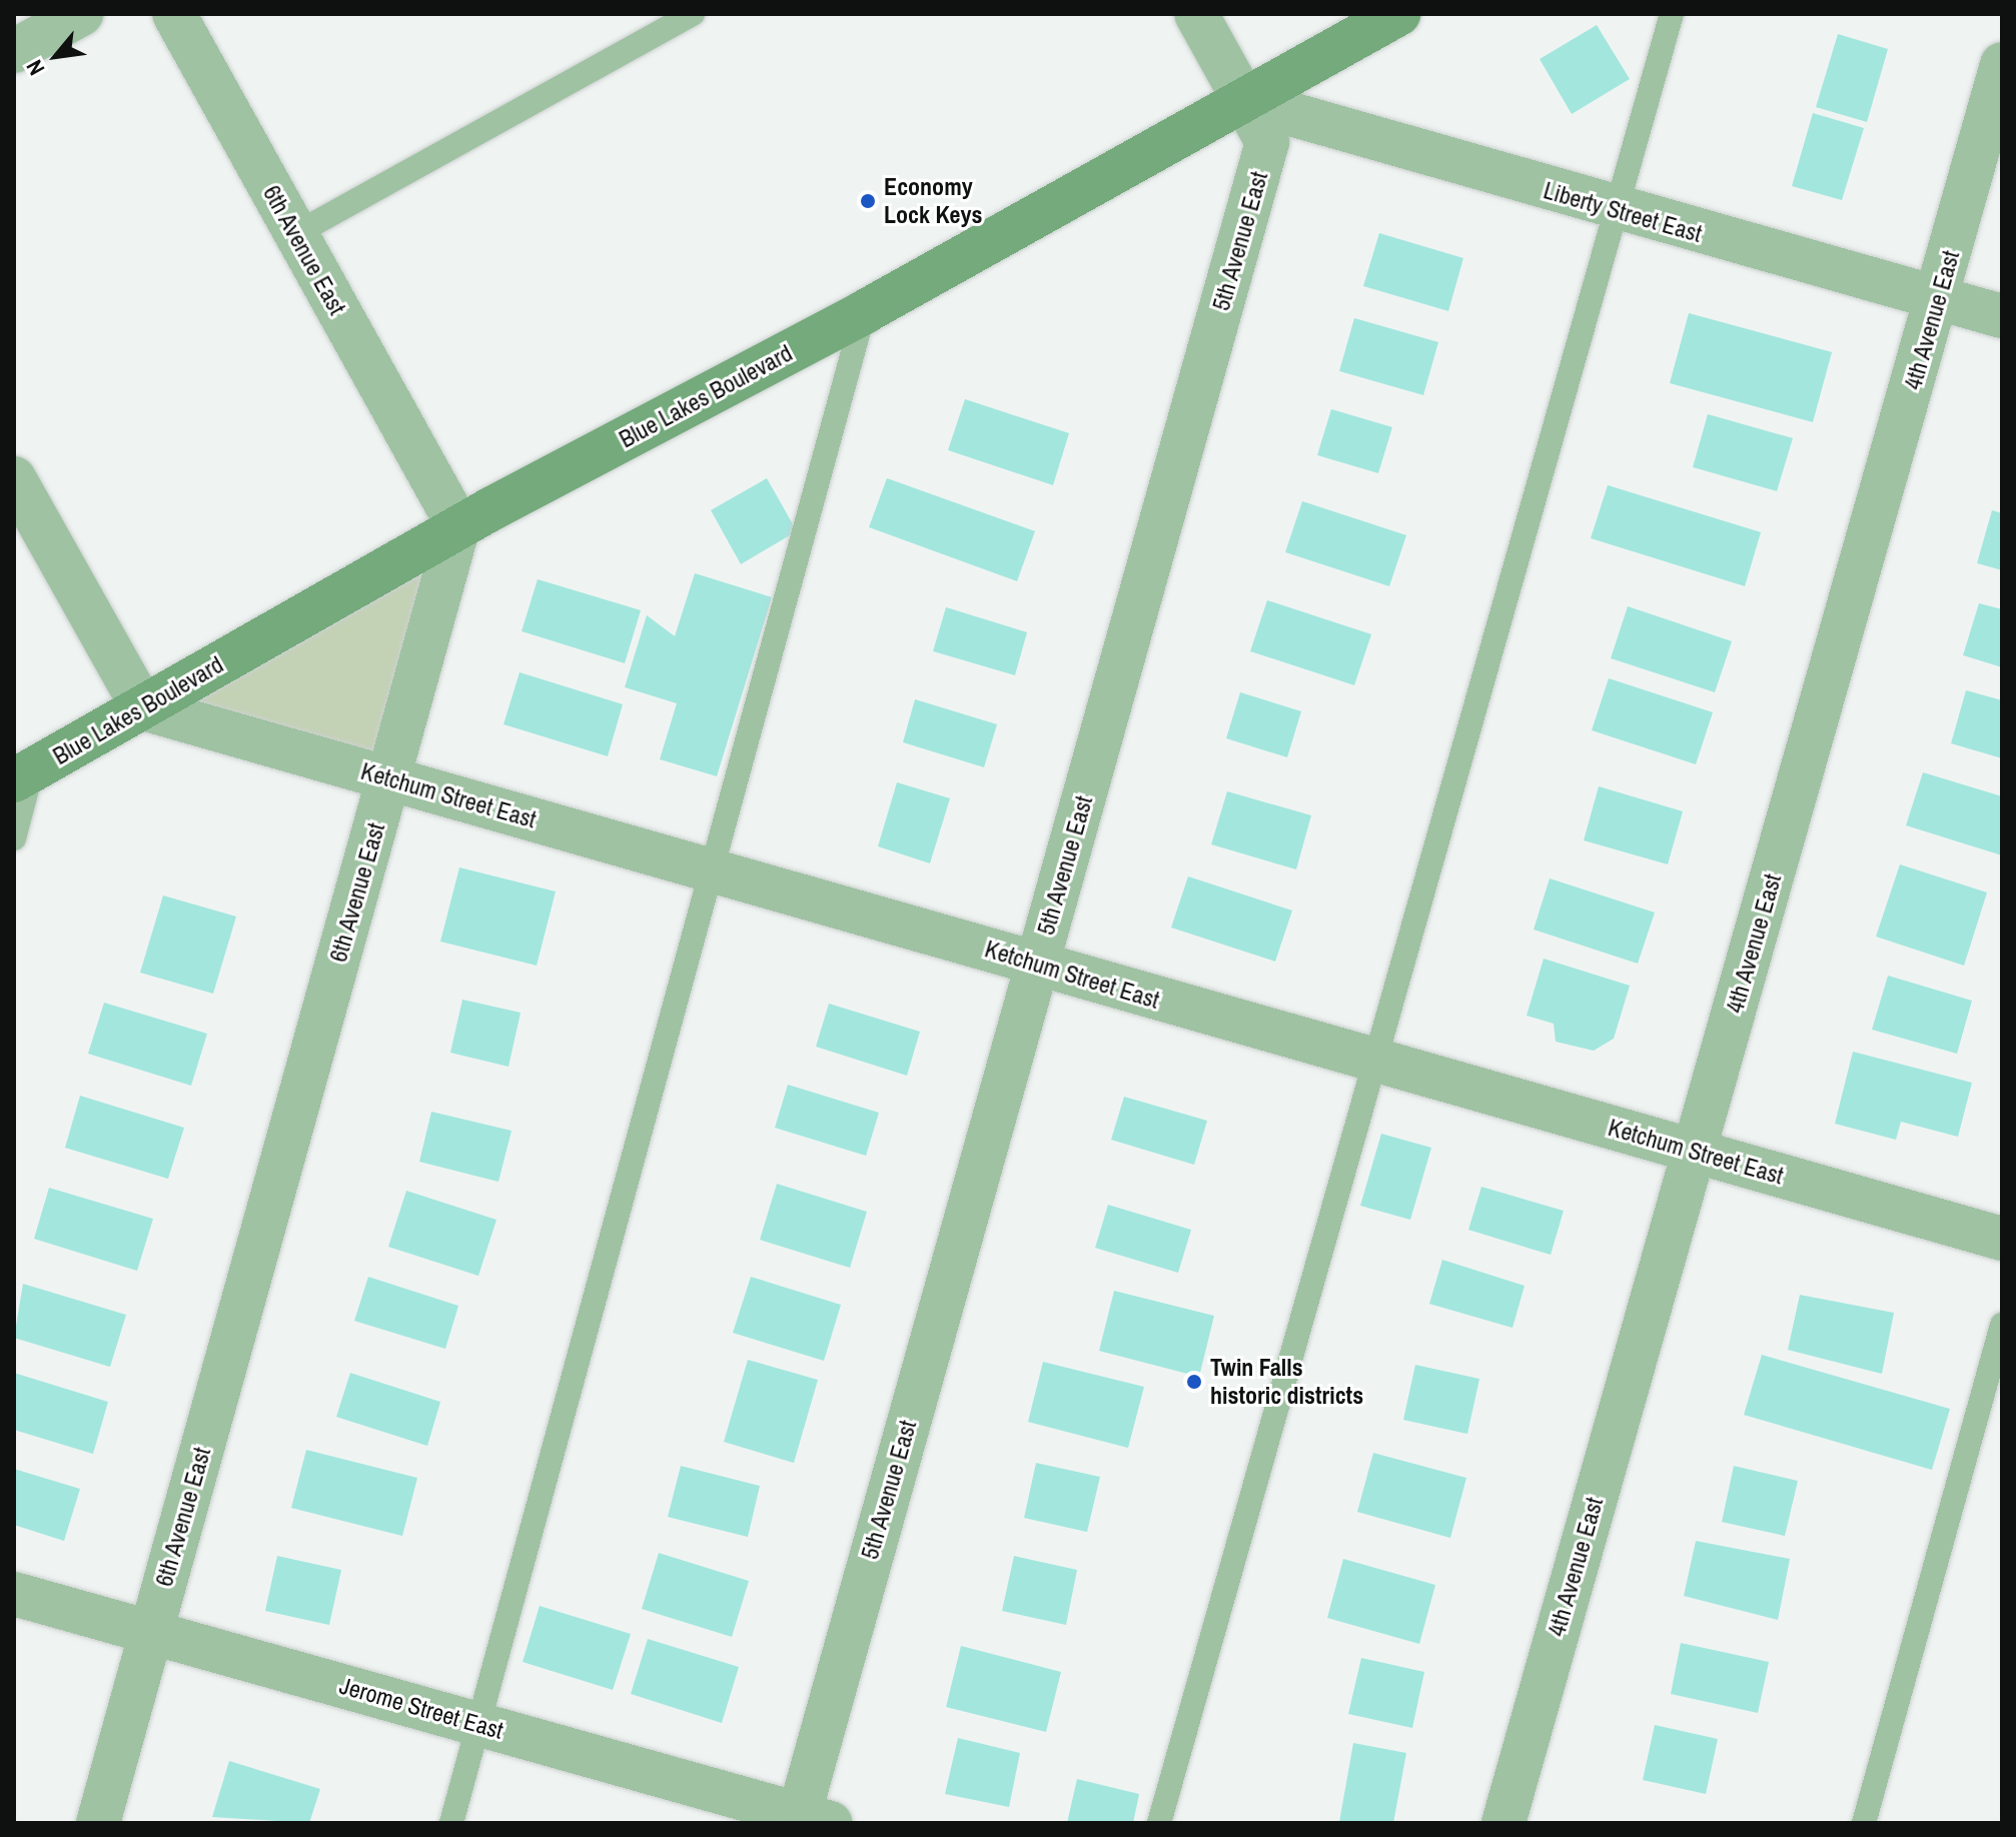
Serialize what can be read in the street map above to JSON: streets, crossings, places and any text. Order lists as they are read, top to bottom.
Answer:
{
  "streets": {
    "main road": ["Blue Lakes Boulevard"],
    "street": [
      "Liberty Street East",
      "5th Avenue East",
      "6th Avenue East",
      "4th Avenue East",
      "Ketchum Street East",
      "Jerome Street East"
    ]
  },
  "crossings": [
    ["Liberty Street East", "5th Avenue East"],
    ["Liberty Street East", "4th Avenue East"],
    ["Liberty Street East", "Blue Lakes Boulevard"],
    ["5th Avenue East", "Blue Lakes Boulevard"],
    ["5th Avenue East", "Ketchum Street East"],
    ["5th Avenue East", "Jerome Street East"],
    ["6th Avenue East", "Blue Lakes Boulevard"],
    ["6th Avenue East", "Ketchum Street East"],
    ["6th Avenue East", "Jerome Street East"],
    ["4th Avenue East", "Ketchum Street East"],
    ["Blue Lakes Boulevard", "Ketchum Street East"]
  ],
  "places": ["Economy Lock Keys", "Twin Falls historic districts"],
  "north": "bottom left"
}
